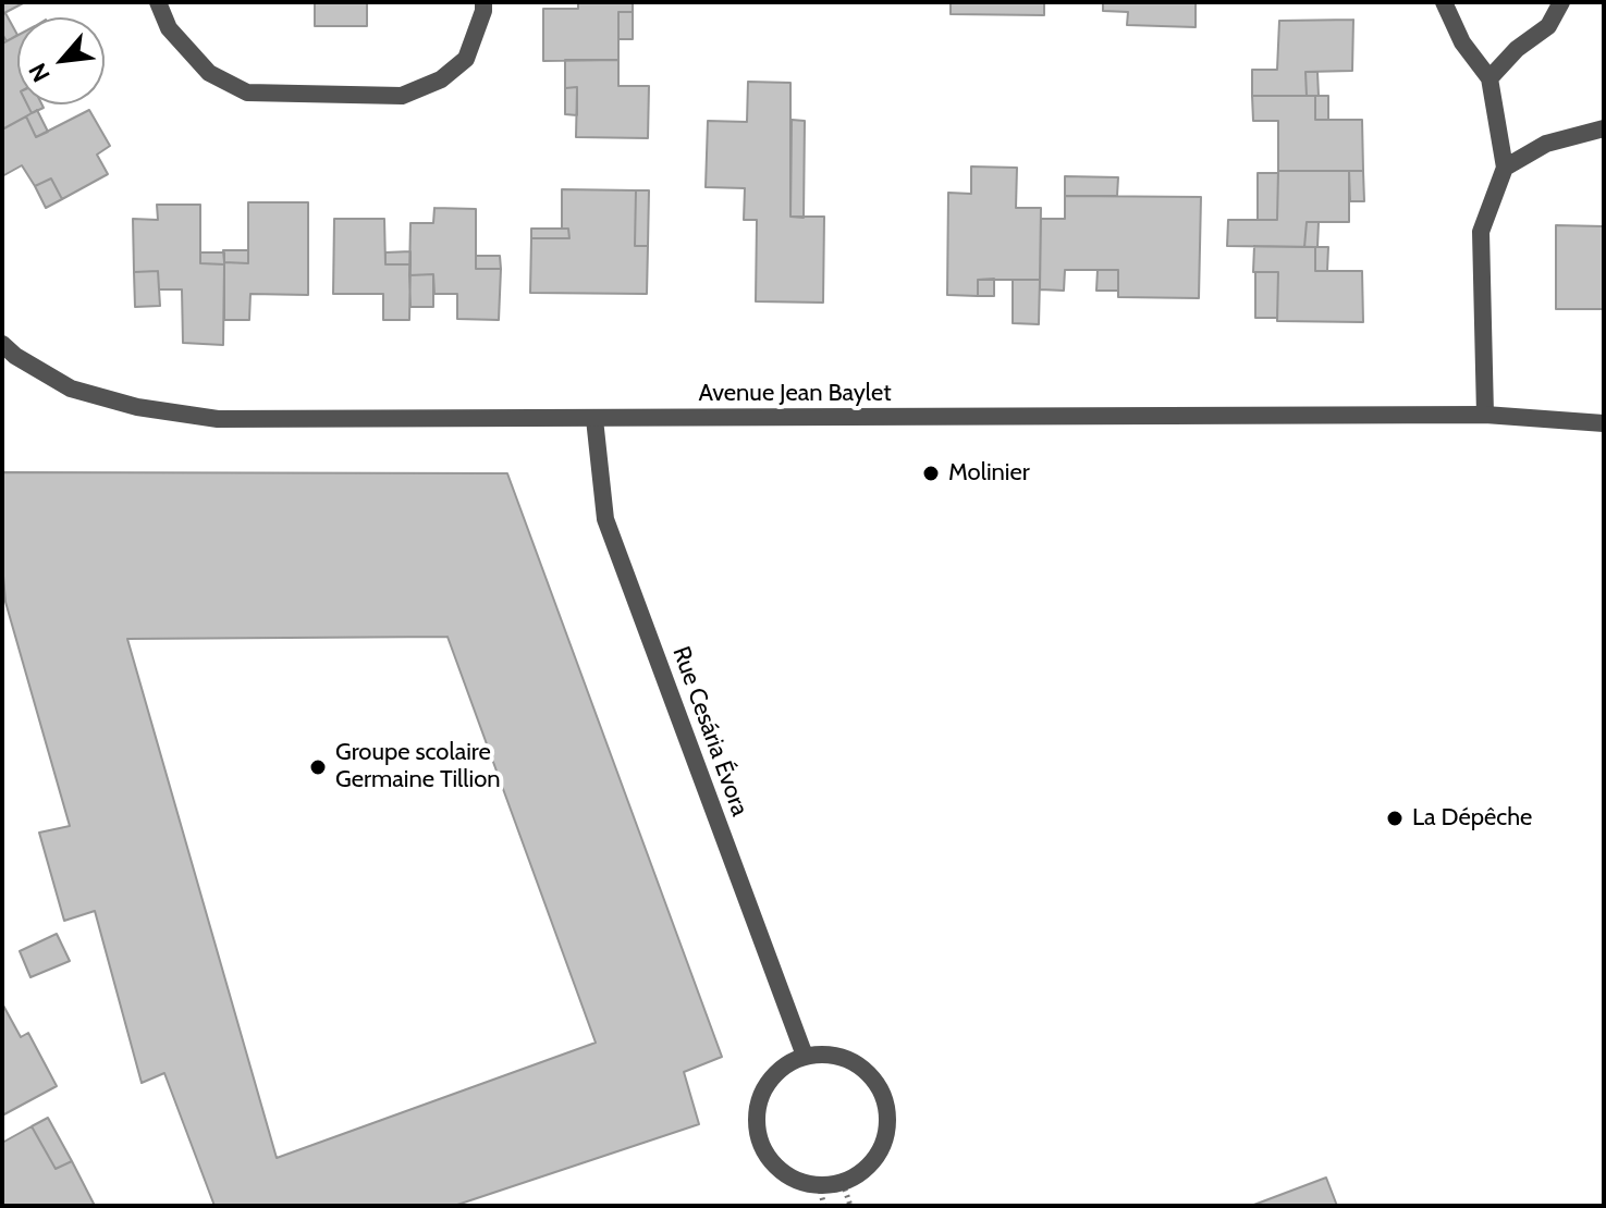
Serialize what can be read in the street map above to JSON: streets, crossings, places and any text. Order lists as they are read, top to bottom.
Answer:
{
  "streets": {
    "street": ["Avenue Jean Baylet", "Rue Cesária Évora"]
  },
  "crossings": [
    ["Avenue Jean Baylet", "Rue Cesária Évora"]
  ],
  "places": ["Molinier", "Groupe scolaire Germaine Tillion", "La Dépêche"],
  "north": "bottom left"
}
